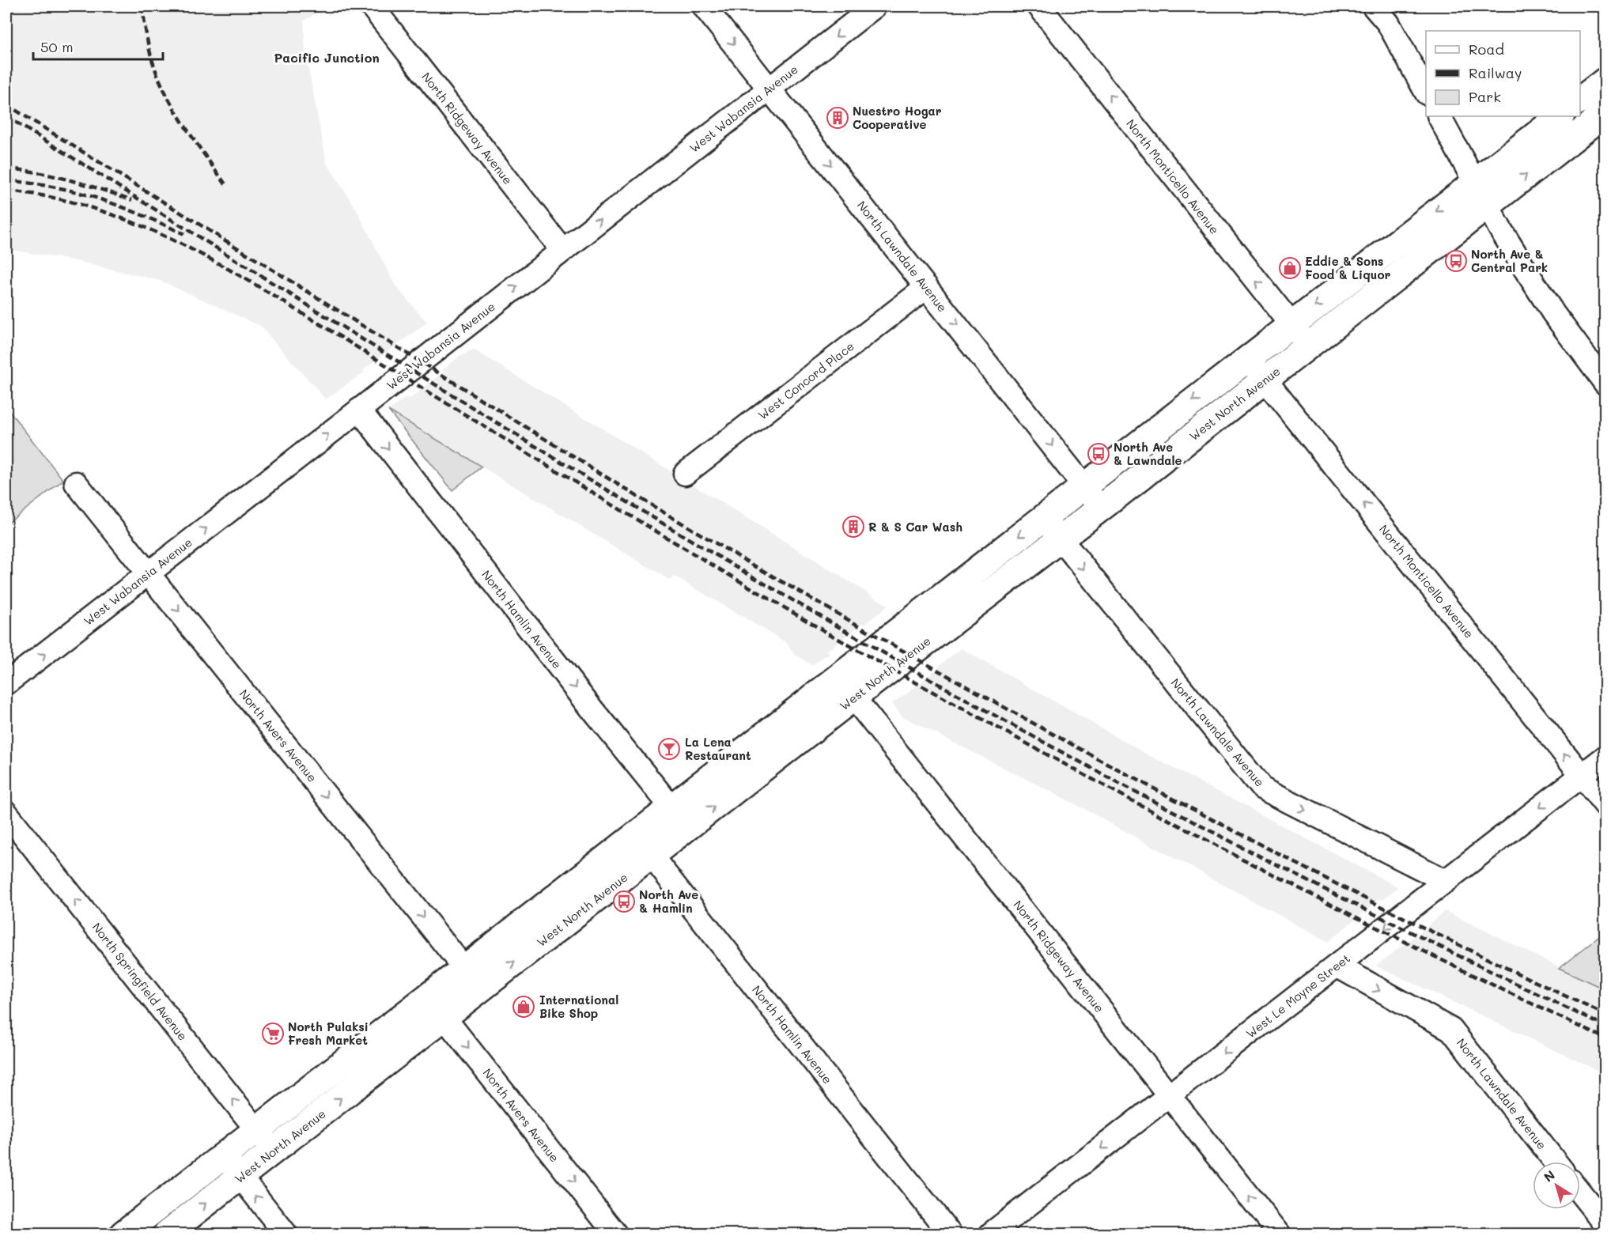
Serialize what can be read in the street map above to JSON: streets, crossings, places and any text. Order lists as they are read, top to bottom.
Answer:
{
  "streets": {
    "main road": ["West North Avenue"],
    "street": [
      "West Wabansia Avenue",
      "North Ridgeway Avenue",
      "North Monticello Avenue",
      "North Lawndale Avenue",
      "West Concord Place",
      "North Hamlin Avenue",
      "North Avers Avenue",
      "North Springfield Avenue",
      "West Le Moyne Street"
    ]
  },
  "crossings": [
    ["West Wabansia Avenue", "North Ridgeway Avenue"],
    ["West Wabansia Avenue", "North Lawndale Avenue"],
    ["West Wabansia Avenue", "North Hamlin Avenue"],
    ["West Wabansia Avenue", "North Avers Avenue"],
    ["North Ridgeway Avenue", "West North Avenue"],
    ["North Ridgeway Avenue", "West Le Moyne Street"],
    ["North Monticello Avenue", "West North Avenue"],
    ["North Monticello Avenue", "West Le Moyne Street"],
    ["North Lawndale Avenue", "West Concord Place"],
    ["North Lawndale Avenue", "West North Avenue"],
    ["North Lawndale Avenue", "West Le Moyne Street"],
    ["West North Avenue", "North Hamlin Avenue"],
    ["West North Avenue", "North Avers Avenue"],
    ["West North Avenue", "North Springfield Avenue"]
  ],
  "one_way": [
    "North Monticello Avenue",
    "North Lawndale Avenue",
    "North Hamlin Avenue",
    "North Avers Avenue",
    "North Springfield Avenue",
    "West Le Moyne Street"
  ],
  "districts": ["Pacific Junction"],
  "places": {
    "building": ["Nuestro Hogar Cooperative", "R & S Car Wash"],
    "bus stop": ["North Ave & Central Park", "North Ave & Lawndale", "North Ave & Hamlin"],
    "shop": ["Eddie & Sons Food & Liquor", "International Bike Shop"],
    "bar": ["La Lena Restaurant"],
    "supermarket": ["North Pulaksi Fresh Market"]
  },
  "legend": ["Road", "Railway", "Park"],
  "scale_bar": "50 m",
  "north": "top left"
}
